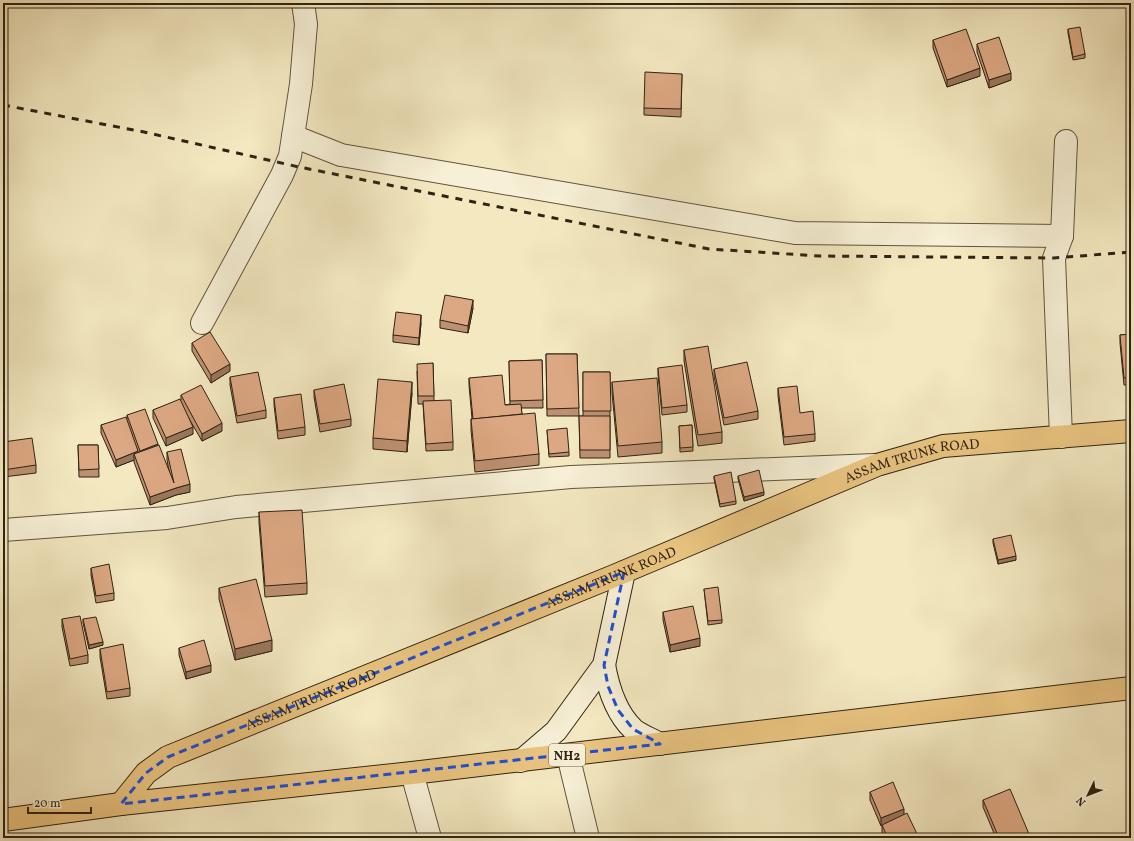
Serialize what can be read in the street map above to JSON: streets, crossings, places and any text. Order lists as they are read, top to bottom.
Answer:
{
  "streets": {
    "highway": ["ASSAM TRUNK ROAD", "NH2"]
  },
  "crossings": [
    ["ASSAM TRUNK ROAD", "NH2"]
  ],
  "scale_bar": "20 m",
  "north": "bottom left"
}
